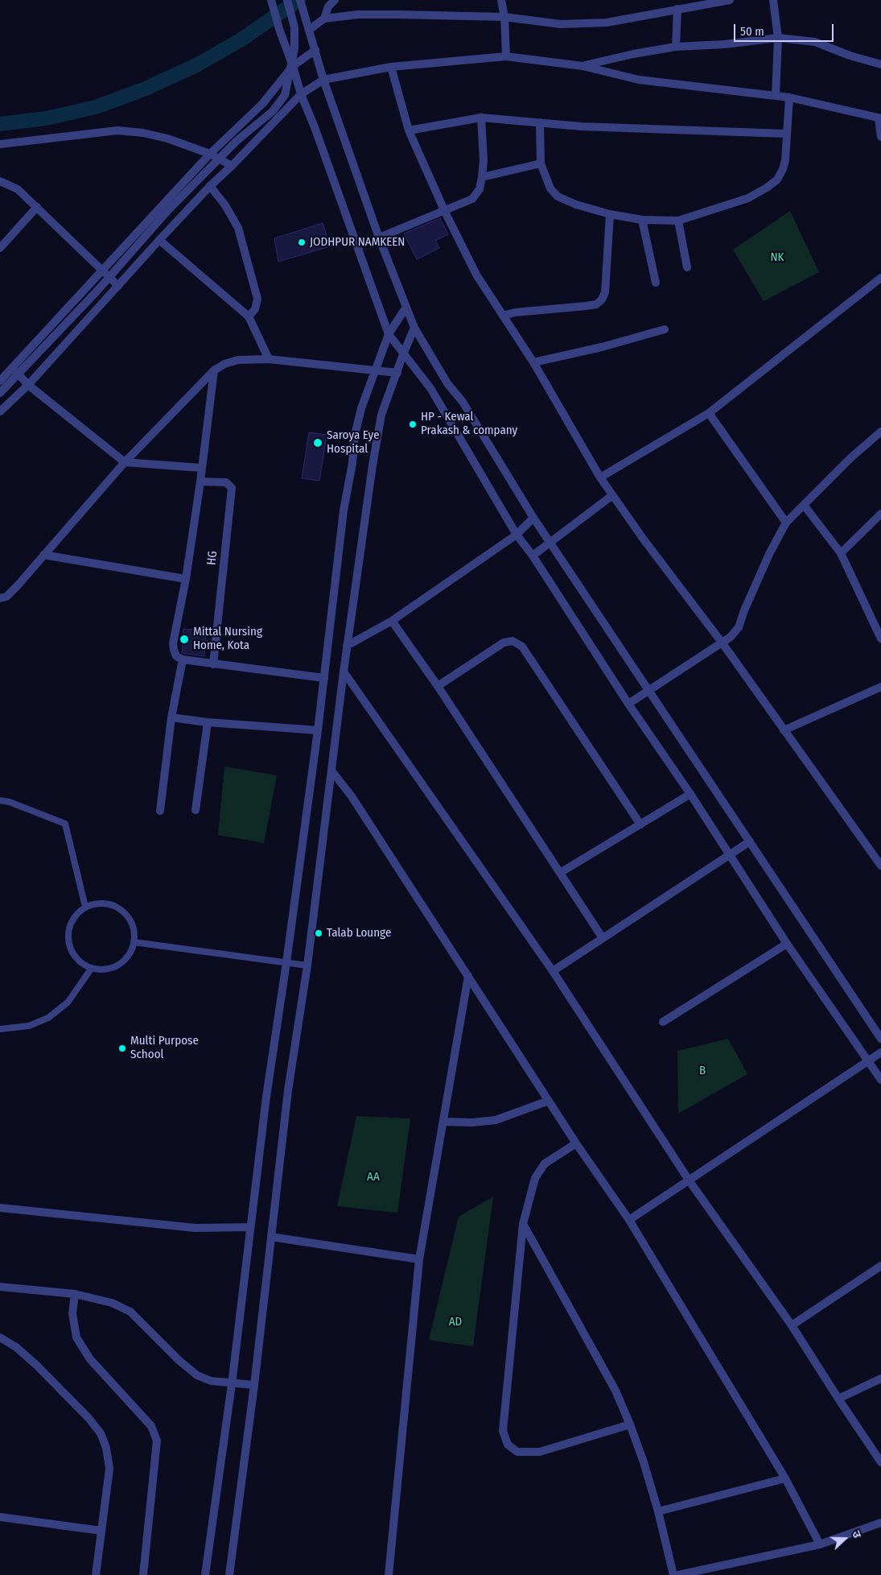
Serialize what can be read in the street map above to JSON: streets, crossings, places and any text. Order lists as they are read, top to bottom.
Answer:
{
  "streets": {
    "street": ["HG"]
  },
  "parks": [
    "NK",
    "B",
    "AA",
    "AD"
  ],
  "places": [
    "JODHPUR NAMKEEN",
    "HP - Kewal Prakash & company",
    "Saroya Eye Hospital",
    "Mittal Nursing Home, Kota",
    "Talab Lounge",
    "Multi Purpose School"
  ],
  "scale_bar": "50 m",
  "north": "right"
}
